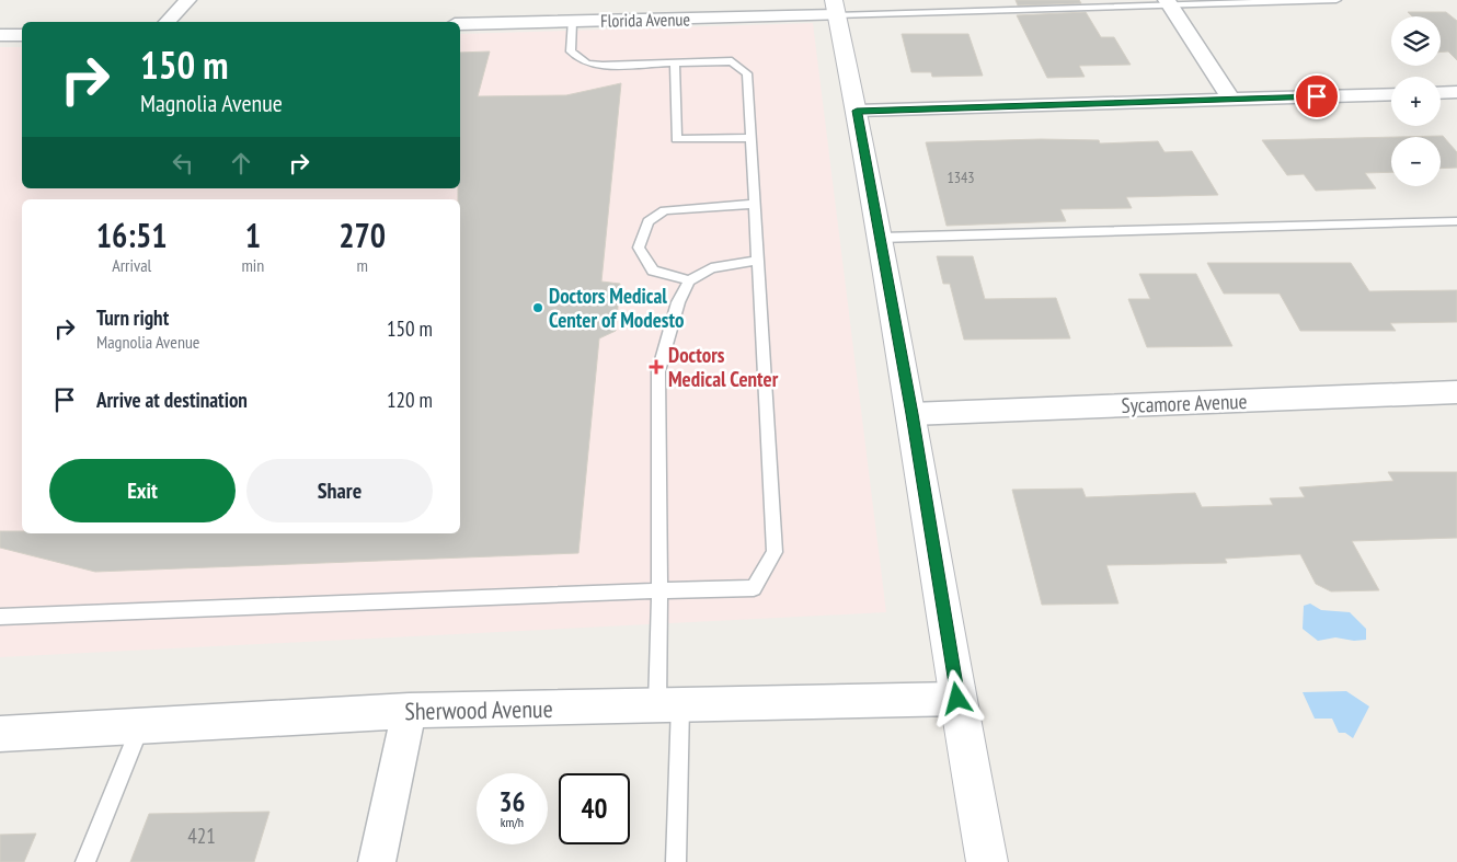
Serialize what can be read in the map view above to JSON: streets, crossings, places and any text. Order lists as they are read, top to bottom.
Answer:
{
  "streets": {
    "street": ["Florida Avenue", "Sycamore Avenue", "Sherwood Avenue"]
  },
  "places": {
    "other": ["Doctors Medical Center of Modesto"],
    "health": ["Doctors Medical Center"]
  },
  "house_numbers": ["1343", "421"],
  "page": {
    "map_buttons": ["+", "−"],
    "turn": ["150 m", "Magnolia Avenue"],
    "eta": [
      "16:51",
      "Arrival",
      "1",
      "min",
      "270",
      "m"
    ],
    "list": [
      {
        "name": "Turn right",
        "note": "Magnolia Avenue",
        "value": "150 m"
      },
      {
        "name": "Arrive at destination",
        "value": "120 m"
      }
    ],
    "buttons": ["Exit", "Share"],
    "speed": "36 km/h",
    "limit": "40"
  }
}
